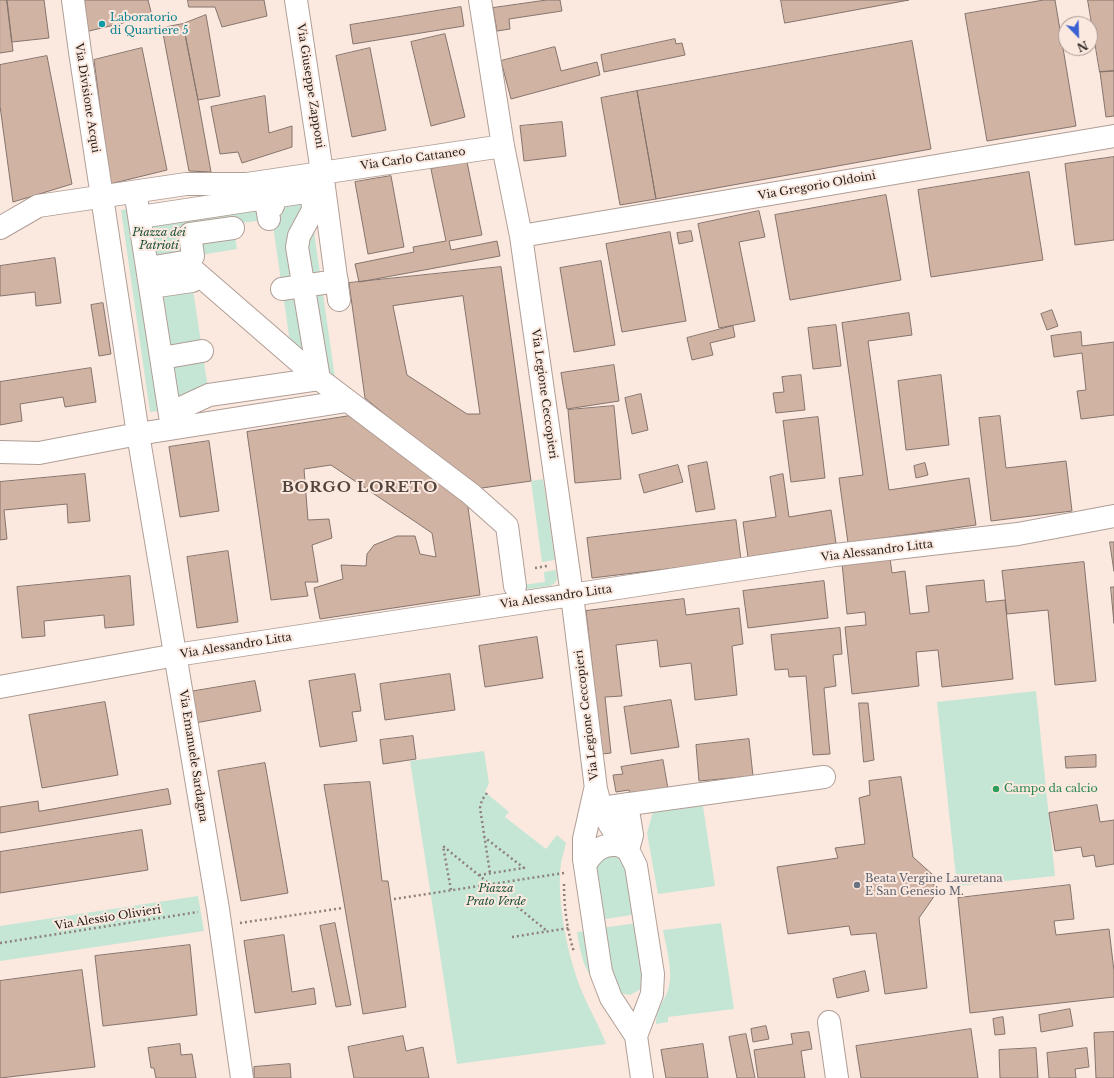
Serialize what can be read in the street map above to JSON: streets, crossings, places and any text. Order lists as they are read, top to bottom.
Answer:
{
  "streets": {
    "street": [
      "Via Giuseppe Zapponi",
      "Via Divisione Acqui",
      "Via Carlo Cattaneo",
      "Via Gregorio Oldoini",
      "Via Legione Ceccopieri",
      "Via Alessandro Litta",
      "Via Emanuele Sardagna"
    ],
    "path": ["Via Alessio Olivieri"]
  },
  "crossings": [
    ["Via Giuseppe Zapponi", "Via Carlo Cattaneo"],
    ["Via Carlo Cattaneo", "Via Legione Ceccopieri"],
    ["Via Gregorio Oldoini", "Via Legione Ceccopieri"],
    ["Via Legione Ceccopieri", "Via Alessandro Litta"],
    ["Via Alessandro Litta", "Via Emanuele Sardagna"],
    ["Via Emanuele Sardagna", "Via Alessio Olivieri"]
  ],
  "districts": ["BORGO LORETO"],
  "parks": ["Piazza dei Patrioti", "Piazza Prato Verde"],
  "places": ["Laboratorio di Quartiere 5", "Campo da calcio", "Beata Vergine Lauretana E San Genesio M."],
  "north": "bottom right"
}
